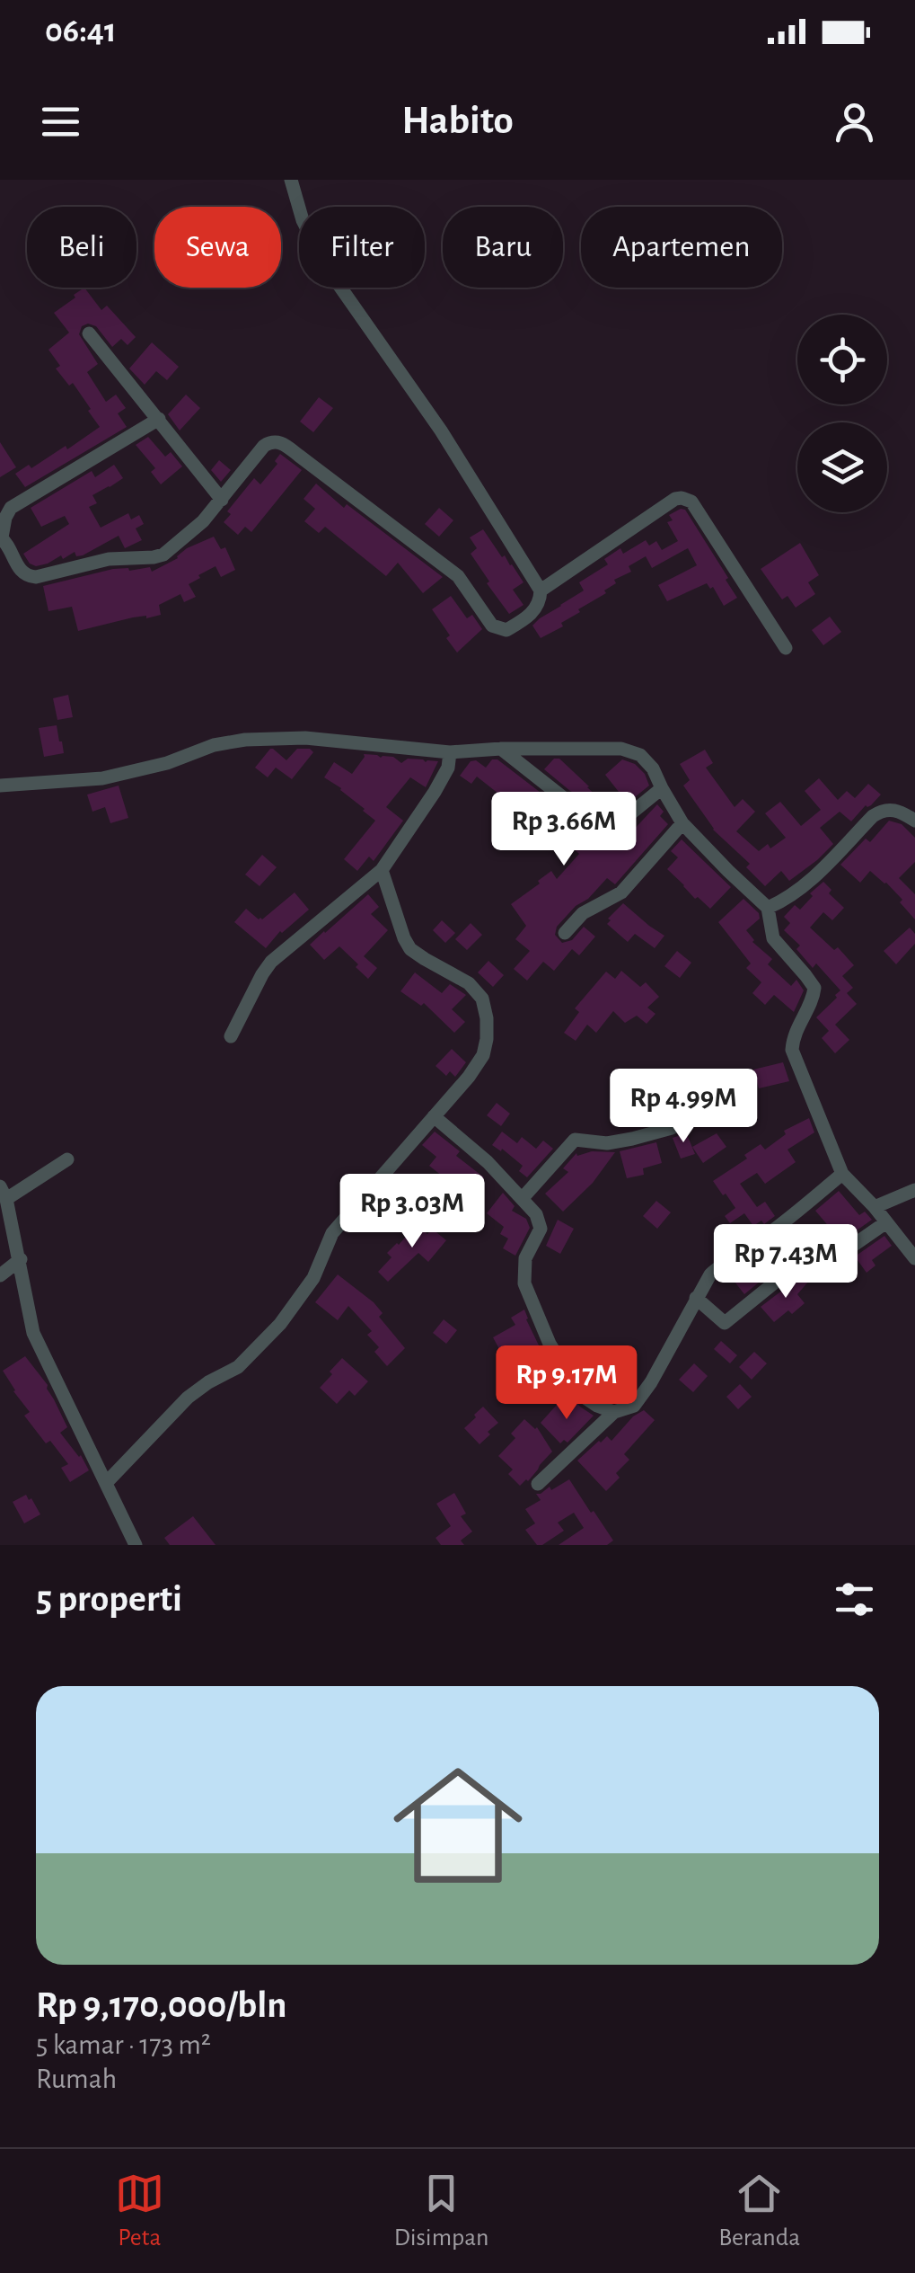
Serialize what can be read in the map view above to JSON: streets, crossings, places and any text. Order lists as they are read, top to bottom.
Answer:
{
  "page": {
    "status": "06:41",
    "header": "Habito",
    "chip": [
      "Beli",
      "Sewa",
      "Filter",
      "Baru",
      "Apartemen"
    ],
    "price": [
      "Rp 3.66M",
      "Rp 4.99M",
      "Rp 3.03M",
      "Rp 7.43M",
      "Rp 9.17M"
    ],
    "heading": "5 properti",
    "list": [
      {
        "name": "Rp 9,170,000/bln",
        "note": "5 kamar · 173 m² · Rumah"
      }
    ],
    "tabs": ["Peta", "Disimpan", "Beranda"]
  }
}
